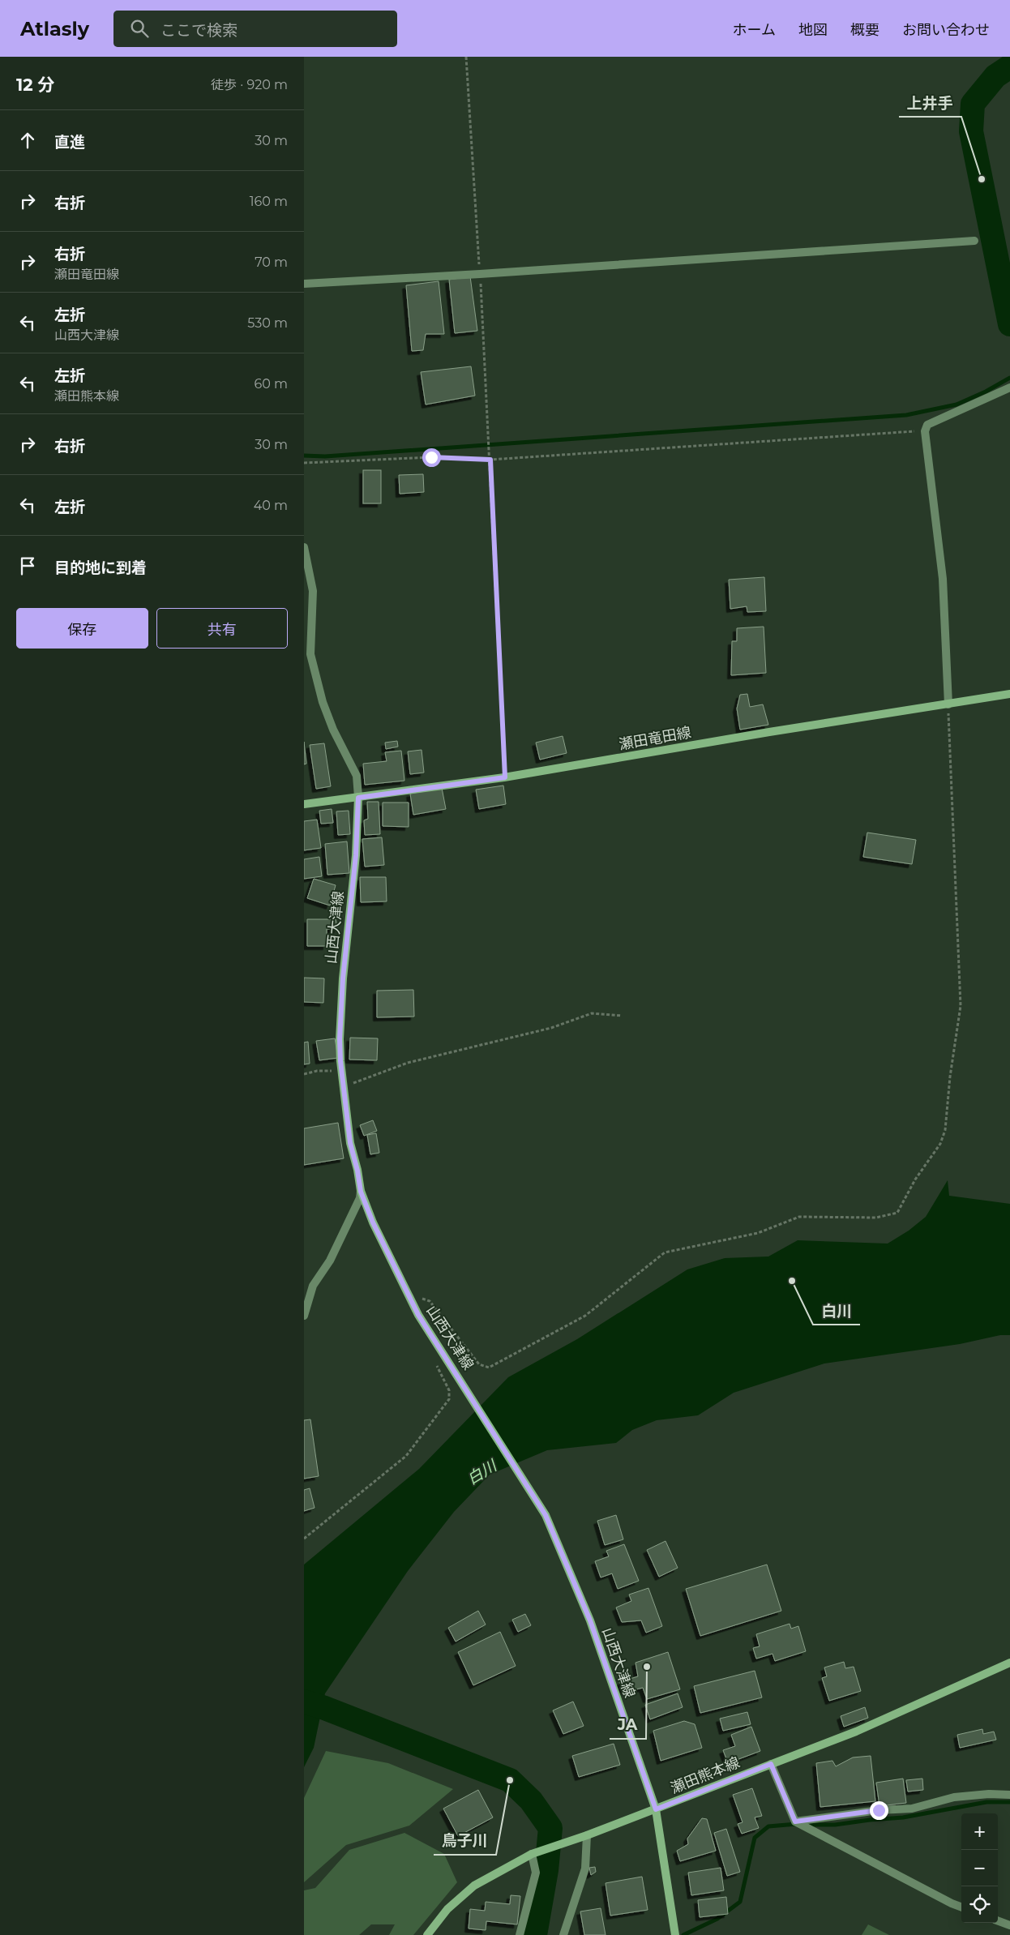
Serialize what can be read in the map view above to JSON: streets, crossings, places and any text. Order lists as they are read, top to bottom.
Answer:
{
  "streets": {
    "main road": ["瀬田竜田線", "山西大津線", "瀬田熊本線"]
  },
  "crossings": [
    ["瀬田竜田線", "山西大津線"],
    ["山西大津線", "瀬田熊本線"]
  ],
  "water": ["白川"],
  "places": [
    "上井手",
    "白川",
    "JA",
    "鳥子川"
  ],
  "page": {
    "header": "Atlasly",
    "search": "ここで検索",
    "nav": [
      "ホーム",
      "地図",
      "概要",
      "お問い合わせ"
    ],
    "heading": ["12 分", "徒歩 · 920 m"],
    "list": [
      ["直進", "30 m"],
      ["右折", "160 m"],
      ["右折", "瀬田竜田線", "70 m"],
      ["左折", "山西大津線", "530 m"],
      ["左折", "瀬田熊本線", "60 m"],
      ["右折", "30 m"],
      ["左折", "40 m"],
      "目的地に到着"
    ],
    "buttons": ["保存", "共有"],
    "map_buttons": ["+", "−"]
  }
}
